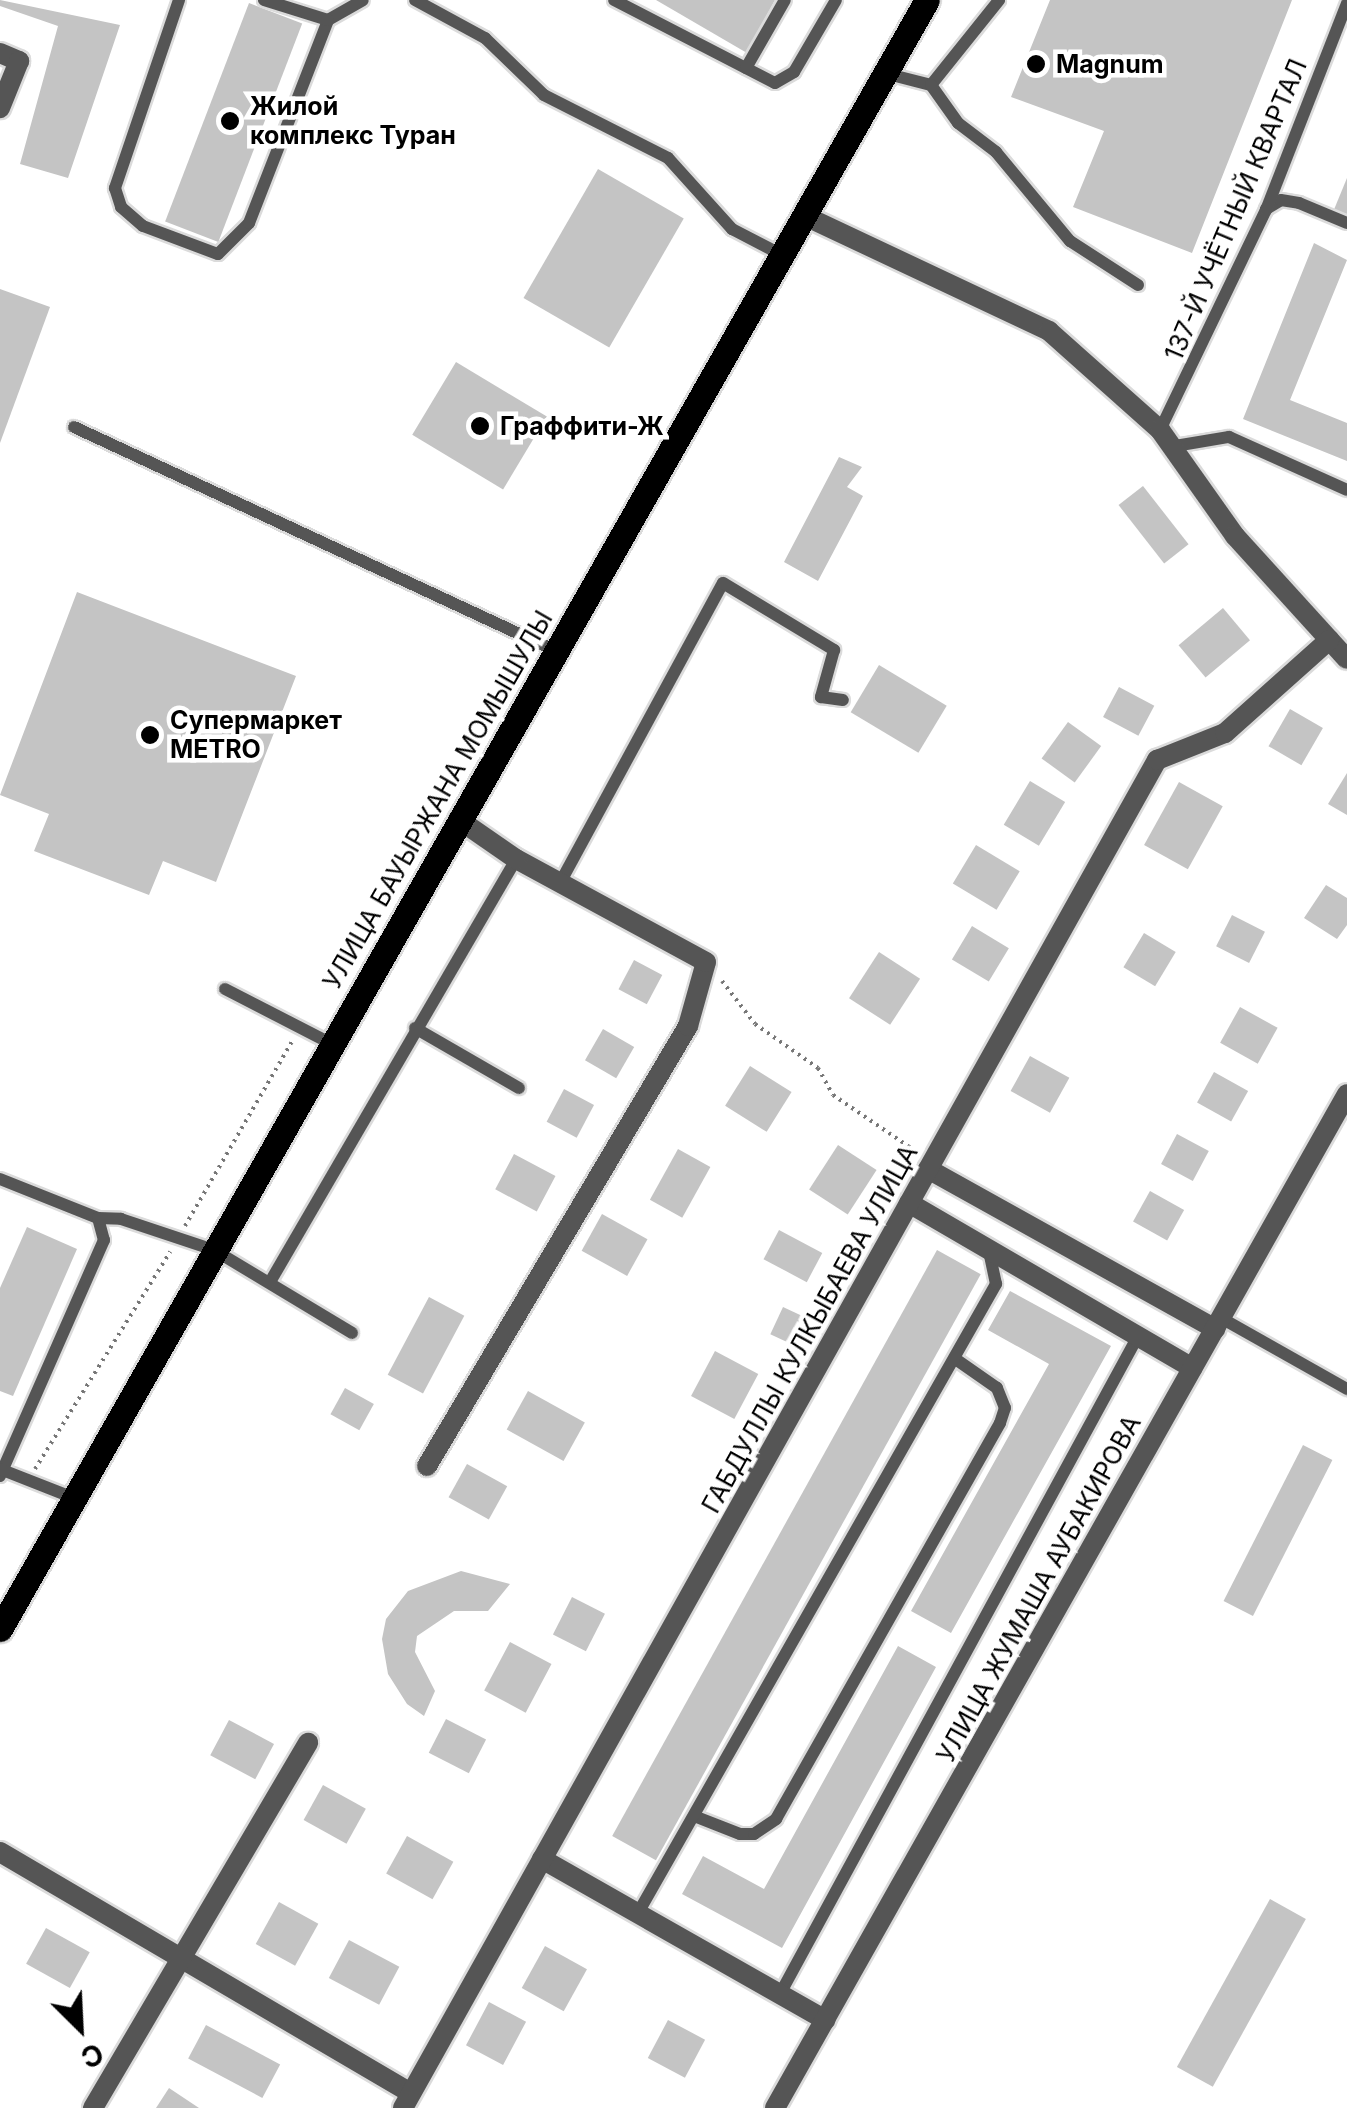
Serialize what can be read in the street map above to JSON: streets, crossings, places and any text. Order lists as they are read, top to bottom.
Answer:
{
  "streets": {
    "main road": ["УЛИЦА БАУЫРЖАНА МОМЫШУЛЫ"],
    "street": ["ГАБДУЛЛЫ КУЛКЫБАЕВА УЛИЦА", "УЛИЦА ЖУМАША АУБАКИРОВА"],
    "lane": ["137-Й УЧЁТНЫЙ КВАРТАЛ"]
  },
  "places": [
    "Magnum",
    "Жилой комплекс Туран",
    "Граффити-Ж",
    "Супермаркет METRO"
  ],
  "north": "bottom right"
}
